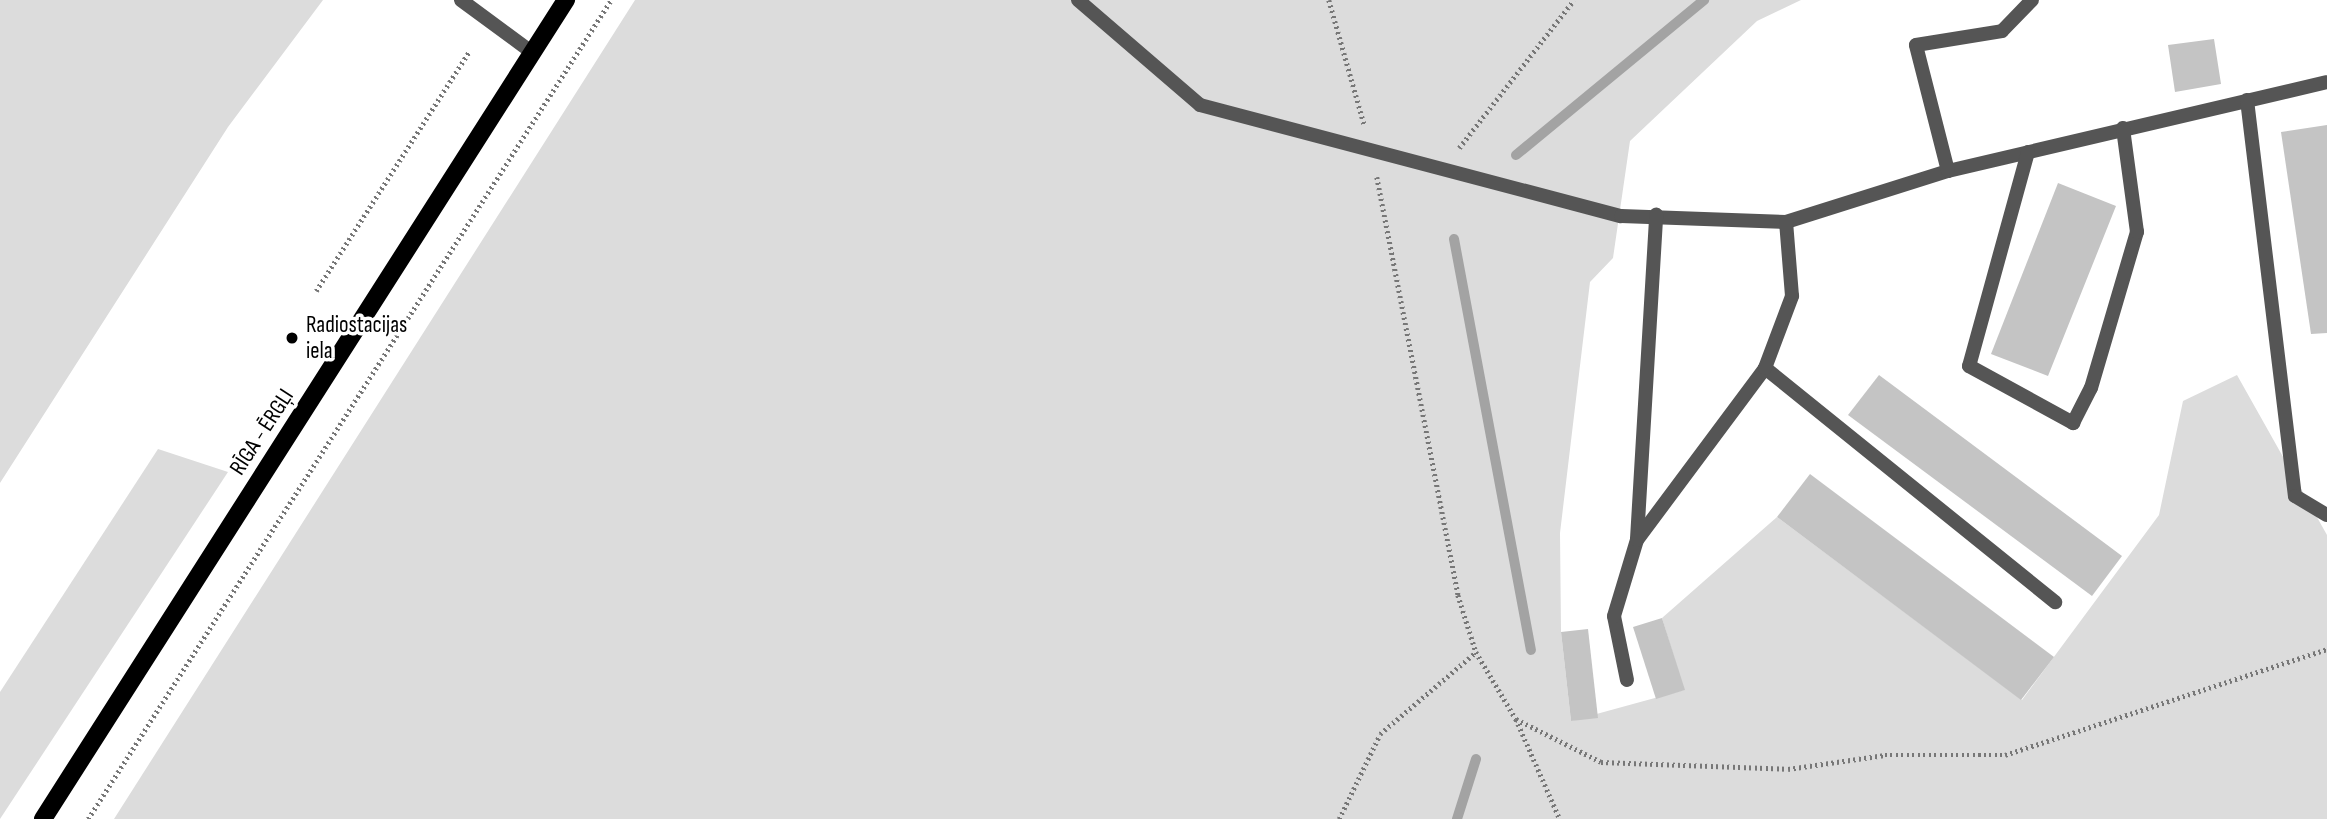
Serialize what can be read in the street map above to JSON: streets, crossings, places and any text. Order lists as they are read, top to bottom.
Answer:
{
  "streets": {
    "main road": ["RĪGA - ĒRGĻI"]
  },
  "places": ["Radiostacijas iela"]
}
